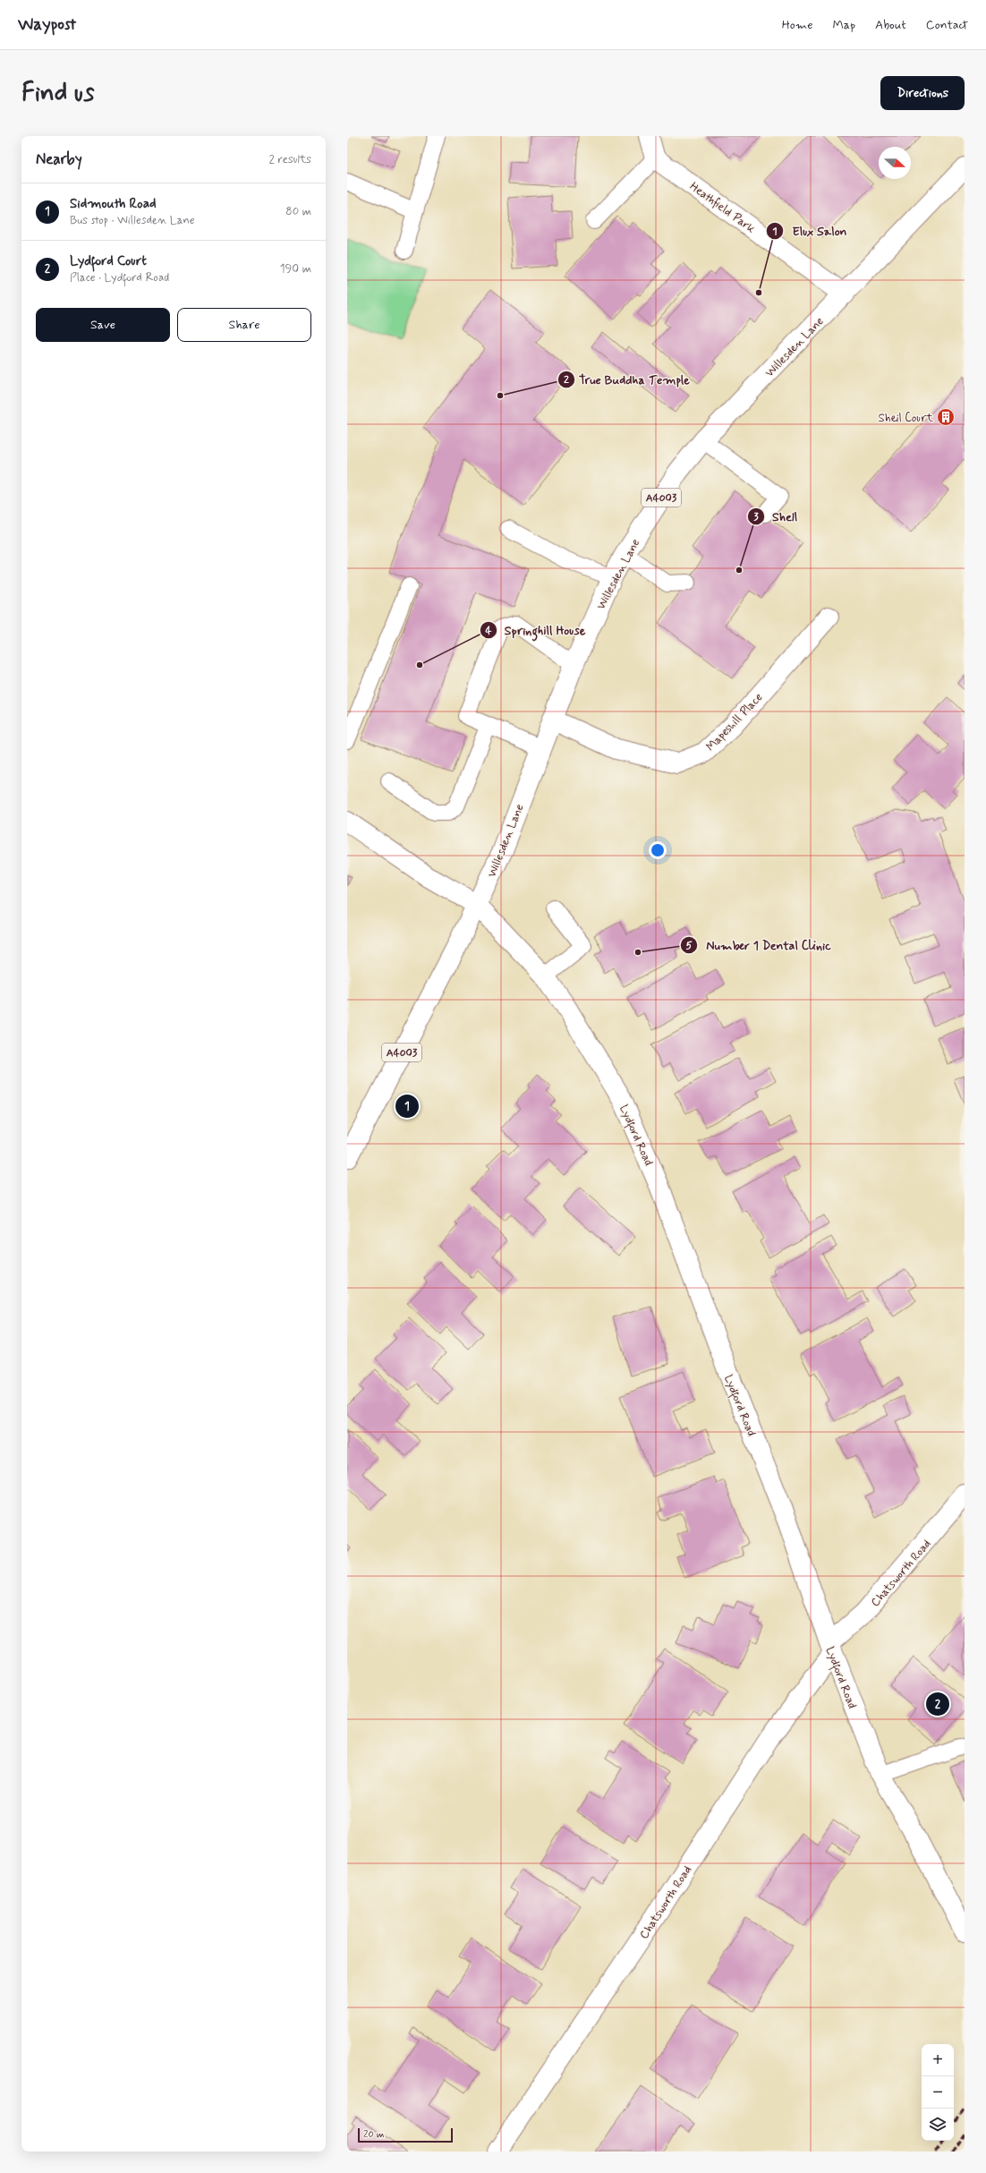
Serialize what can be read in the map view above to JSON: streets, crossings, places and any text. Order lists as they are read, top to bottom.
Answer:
{
  "streets": {
    "street": [
      "Heathfield Park",
      "Willesden Lane",
      "A4003",
      "Mapeshill Place",
      "Lydford Road",
      "Chatsworth Road"
    ]
  },
  "crossings": [
    ["Heathfield Park", "Willesden Lane"],
    ["Willesden Lane", "Mapeshill Place"],
    ["Willesden Lane", "Lydford Road"],
    ["Lydford Road", "Chatsworth Road"]
  ],
  "places": {
    "other": [
      "Elux Salon",
      "True Buddha Temple",
      "Shell",
      "Springhill House",
      "Number 1 Dental Clinic"
    ],
    "building": ["Sheil Court"]
  },
  "scale_bar": "20 m",
  "north": "right",
  "page": {
    "header": "Waypost",
    "nav": [
      "Home",
      "Map",
      "About",
      "Contact"
    ],
    "buttons": [
      "Directions",
      ["Save", "Share"]
    ],
    "title": "Find us",
    "heading": ["Nearby", "2 results"],
    "list": [
      {
        "mark": "1",
        "name": "Sidmouth Road",
        "note": "Bus stop · Willesden Lane",
        "value": "80 m"
      },
      {
        "mark": "2",
        "name": "Lydford Court",
        "note": "Place · Lydford Road",
        "value": "190 m"
      }
    ],
    "pins": ["1", "2"],
    "map_buttons": ["+", "−"],
    "scale": "20 m"
  }
}
